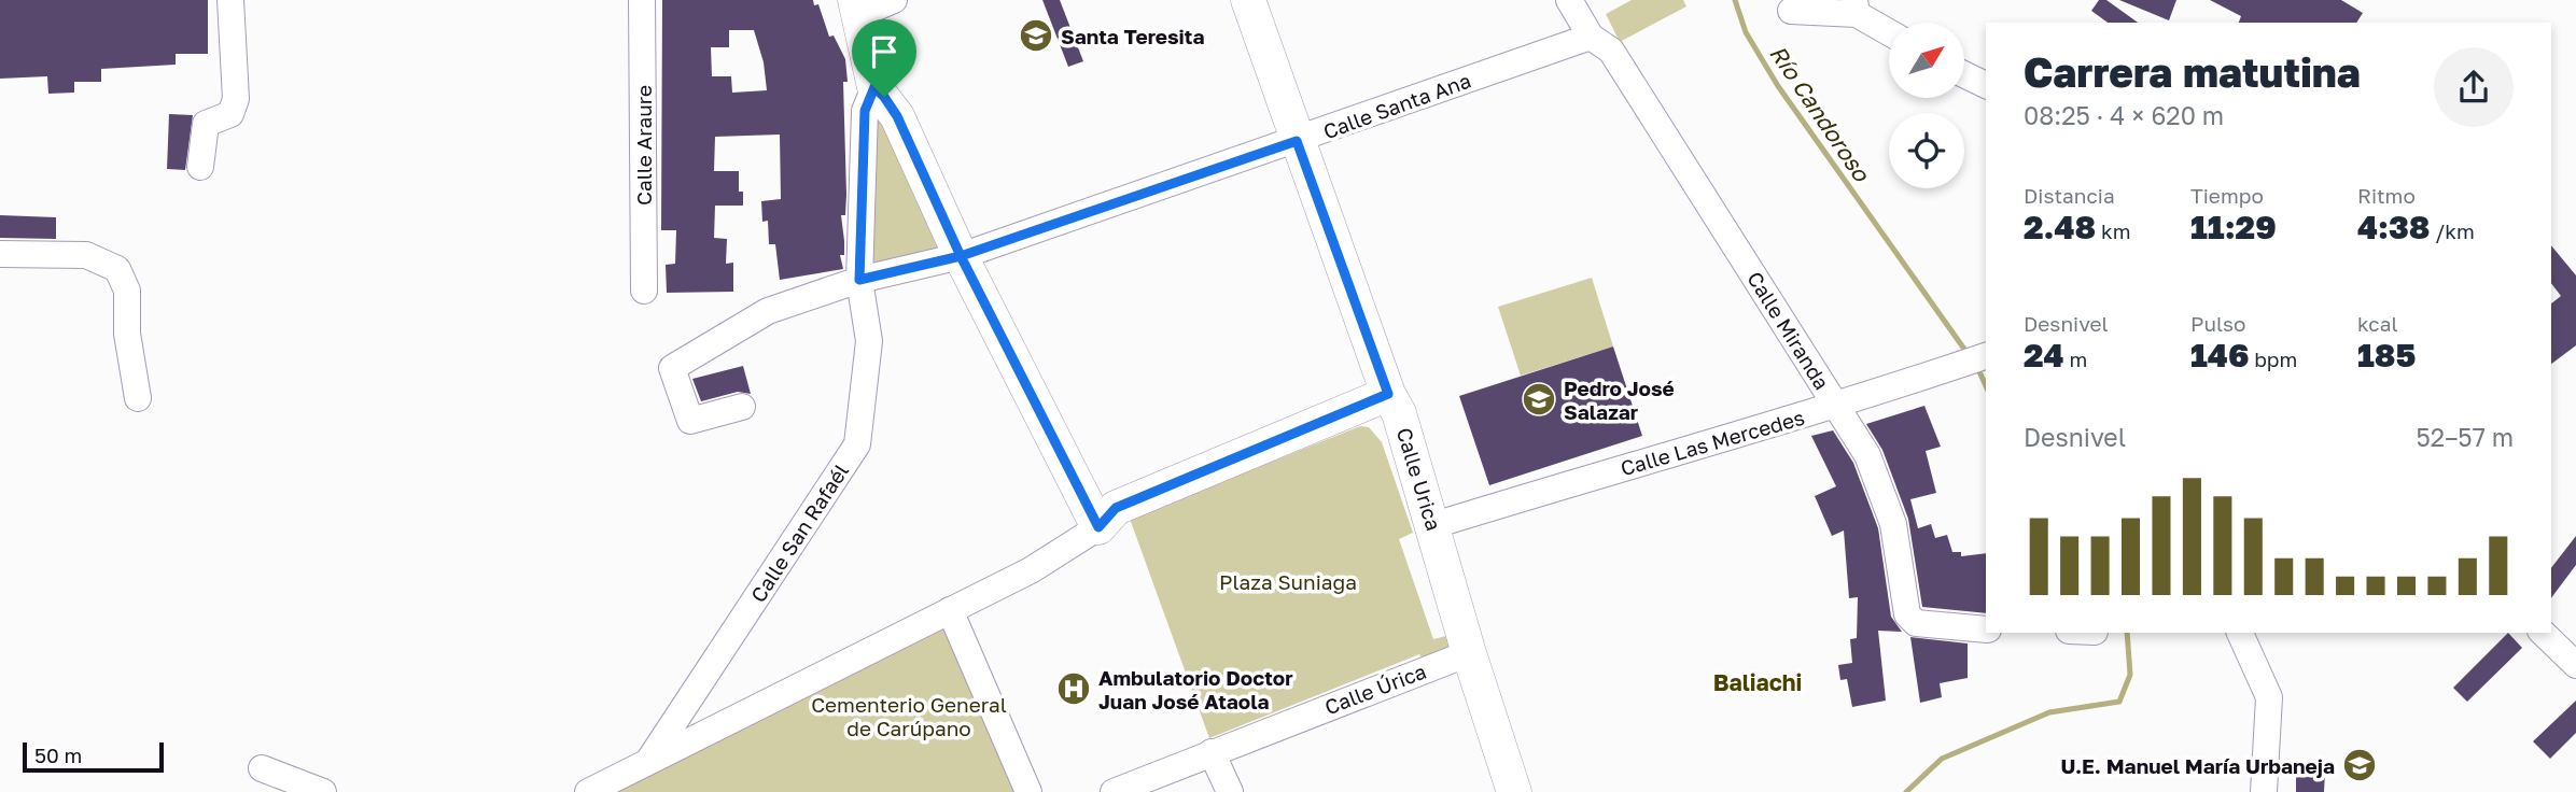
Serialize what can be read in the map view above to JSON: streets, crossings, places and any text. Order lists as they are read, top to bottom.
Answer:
{
  "streets": {
    "main road": ["Calle Urica"],
    "street": [
      "Calle Santa Ana",
      "Calle Araure",
      "Calle Miranda",
      "Calle Las Mercedes",
      "Calle San Rafaél",
      "Calle Úrica"
    ]
  },
  "crossings": [
    ["Calle Santa Ana", "Calle Miranda"],
    ["Calle Santa Ana", "Calle Urica"],
    ["Calle Santa Ana", "Calle San Rafaél"],
    ["Calle Miranda", "Calle Las Mercedes"],
    ["Calle Las Mercedes", "Calle Urica"],
    ["Calle Urica", "Calle Úrica"]
  ],
  "districts": ["Baliachi"],
  "water": ["Río Candoroso"],
  "parks": ["Plaza Suniaga", "Cementerio General de Carúpano"],
  "places": {
    "school or university": ["Santa Teresita", "Pedro José Salazar", "U.E. Manuel María Urbaneja"],
    "hospital": ["Ambulatorio Doctor Juan José Ataola"]
  },
  "scale_bar": "50 m",
  "north": "top right",
  "page": {
    "heading": ["Carrera matutina", "08:25 · 4 × 620 m"],
    "stats": [
      ["Distancia", "2.48 km"],
      ["Tiempo", "11:29"],
      ["Ritmo", "4:38 /km"],
      ["Desnivel", "24 m"],
      ["Pulso", "146 bpm"],
      ["kcal", "185"]
    ],
    "chart": ["Desnivel", "52–57 m"],
    "scale": "50 m"
  }
}
